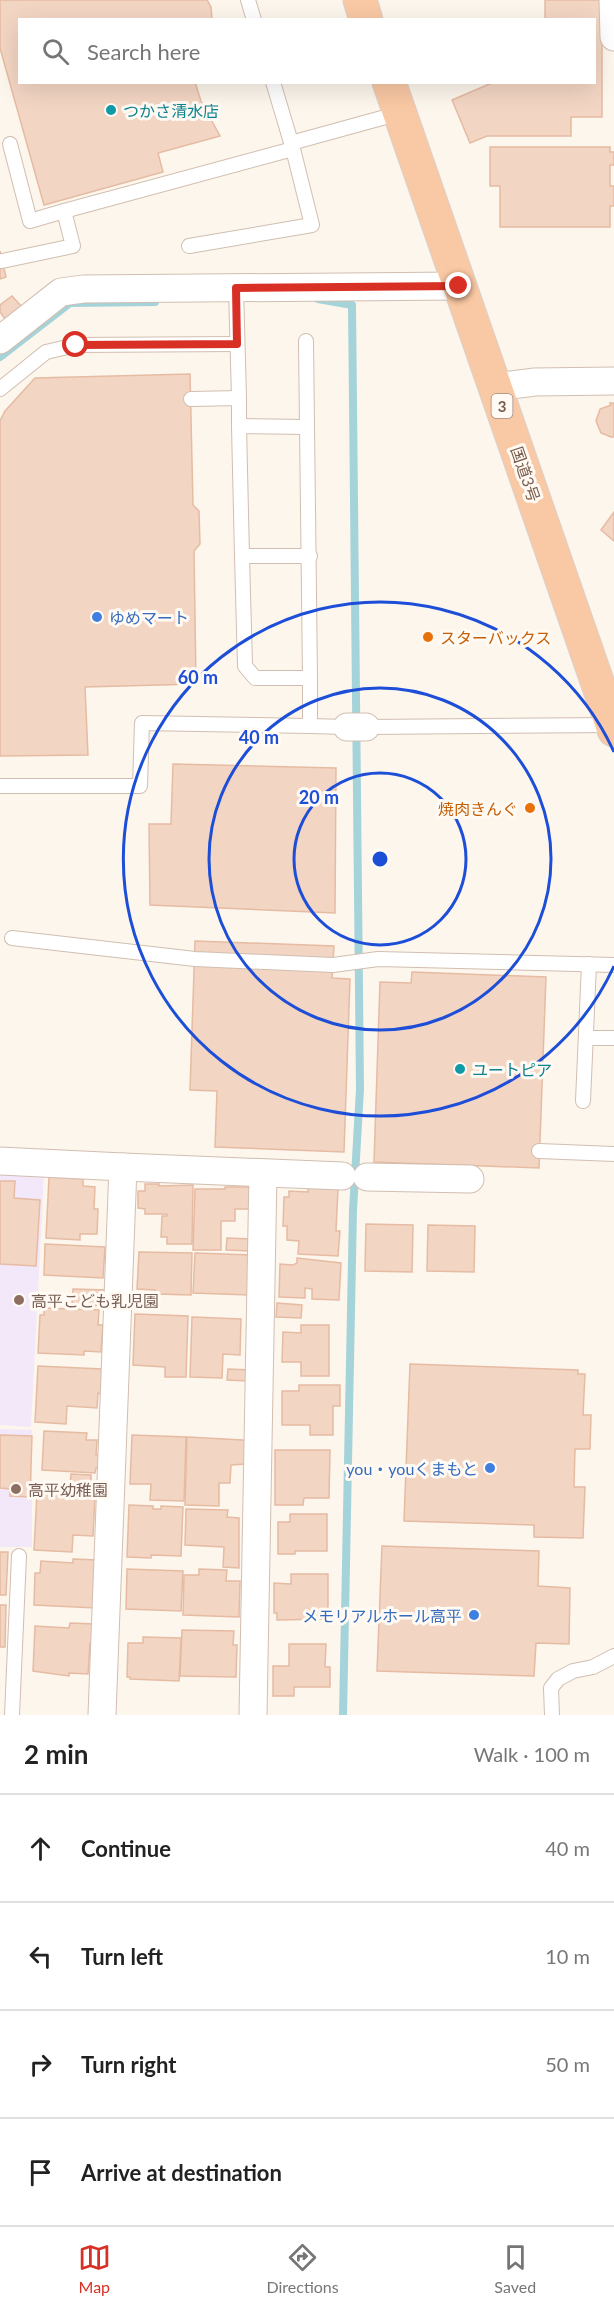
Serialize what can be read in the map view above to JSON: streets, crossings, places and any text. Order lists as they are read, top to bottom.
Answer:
{
  "streets": {
    "highway": ["3", "国道3号"]
  },
  "places": [
    "つかさ清水店",
    "ゆめマート",
    "スターバックス",
    "焼肉きんぐ",
    "ユートピア",
    "高平こども乳児園",
    "you・youくまもと",
    "高平幼稚園",
    "メモリアルホール高平"
  ],
  "page": {
    "search": "Search here",
    "heading": ["2 min", "Walk · 100 m"],
    "list": [
      ["Continue", "40 m"],
      ["Turn left", "10 m"],
      ["Turn right", "50 m"],
      "Arrive at destination"
    ],
    "nav": ["Map", "Directions", "Saved"]
  },
  "rings": ["60 m", "40 m", "20 m"]
}
